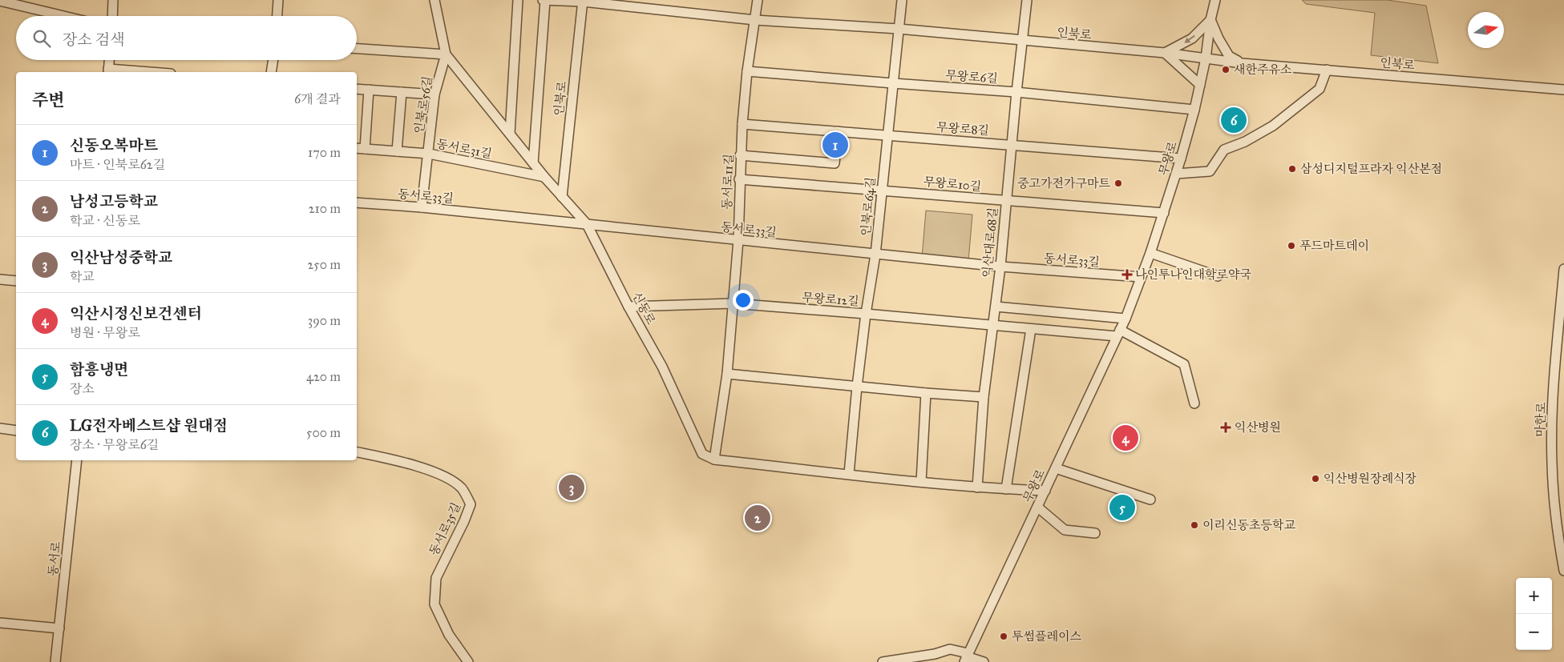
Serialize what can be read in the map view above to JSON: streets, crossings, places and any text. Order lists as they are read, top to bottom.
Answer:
{
  "streets": {
    "street": [
      "인북로",
      "무왕로6길",
      "인북로56길",
      "무왕로8길",
      "동서로31길",
      "무왕로",
      "동서로11길",
      "무왕로10길",
      "동서로33길",
      "인북로64길",
      "익산대로68길",
      "무왕로12길",
      "신동로",
      "마한로",
      "동서로35길",
      "동서로"
    ]
  },
  "crossings": [
    ["인북로", "무왕로"],
    ["인북로", "동서로11길"],
    ["인북로", "인북로64길"],
    ["인북로", "익산대로68길"],
    ["인북로", "신동로"],
    ["무왕로6길", "무왕로"],
    ["무왕로6길", "동서로11길"],
    ["무왕로6길", "인북로64길"],
    ["무왕로6길", "익산대로68길"],
    ["인북로56길", "동서로31길"],
    ["인북로56길", "동서로33길"],
    ["인북로56길", "신동로"],
    ["무왕로8길", "무왕로"],
    ["무왕로8길", "동서로11길"],
    ["무왕로8길", "인북로64길"],
    ["무왕로8길", "익산대로68길"],
    ["동서로31길", "신동로"],
    ["무왕로", "무왕로10길"],
    ["무왕로", "동서로33길"],
    ["무왕로", "무왕로12길"],
    ["동서로11길", "무왕로10길"],
    ["동서로11길", "동서로33길"],
    ["동서로11길", "무왕로12길"],
    ["동서로11길", "신동로"],
    ["무왕로10길", "인북로64길"],
    ["무왕로10길", "익산대로68길"],
    ["동서로33길", "인북로64길"],
    ["동서로33길", "익산대로68길"],
    ["동서로33길", "신동로"],
    ["인북로64길", "무왕로12길"],
    ["익산대로68길", "무왕로12길"],
    ["무왕로12길", "신동로"]
  ],
  "places": {
    "other": [
      "새한주유소",
      "삼성디지털프라자 익산본점",
      "중고가전가구마트",
      "푸드마트데이",
      "익산병원장례식장",
      "이리신동초등학교",
      "투썸플레이스"
    ],
    "health": ["나인투나인대학로약국", "익산병원"]
  },
  "north": "right",
  "page": {
    "search": "장소 검색",
    "heading": ["주변", "6개 결과"],
    "pins": [
      "6",
      "1",
      "4",
      "3",
      "5",
      "2"
    ],
    "list": [
      {
        "mark": "1",
        "name": "신동오복마트",
        "note": "마트 · 인북로62길",
        "value": "170 m"
      },
      {
        "mark": "2",
        "name": "남성고등학교",
        "note": "학교 · 신동로",
        "value": "210 m"
      },
      {
        "mark": "3",
        "name": "익산남성중학교",
        "note": "학교",
        "value": "250 m"
      },
      {
        "mark": "4",
        "name": "익산시정신보건센터",
        "note": "병원 · 무왕로",
        "value": "390 m"
      },
      {
        "mark": "5",
        "name": "함흥냉면",
        "note": "장소",
        "value": "420 m"
      },
      {
        "mark": "6",
        "name": "LG전자베스트샵 원대점",
        "note": "장소 · 무왕로6길",
        "value": "500 m"
      }
    ],
    "map_buttons": ["+", "−"]
  }
}
